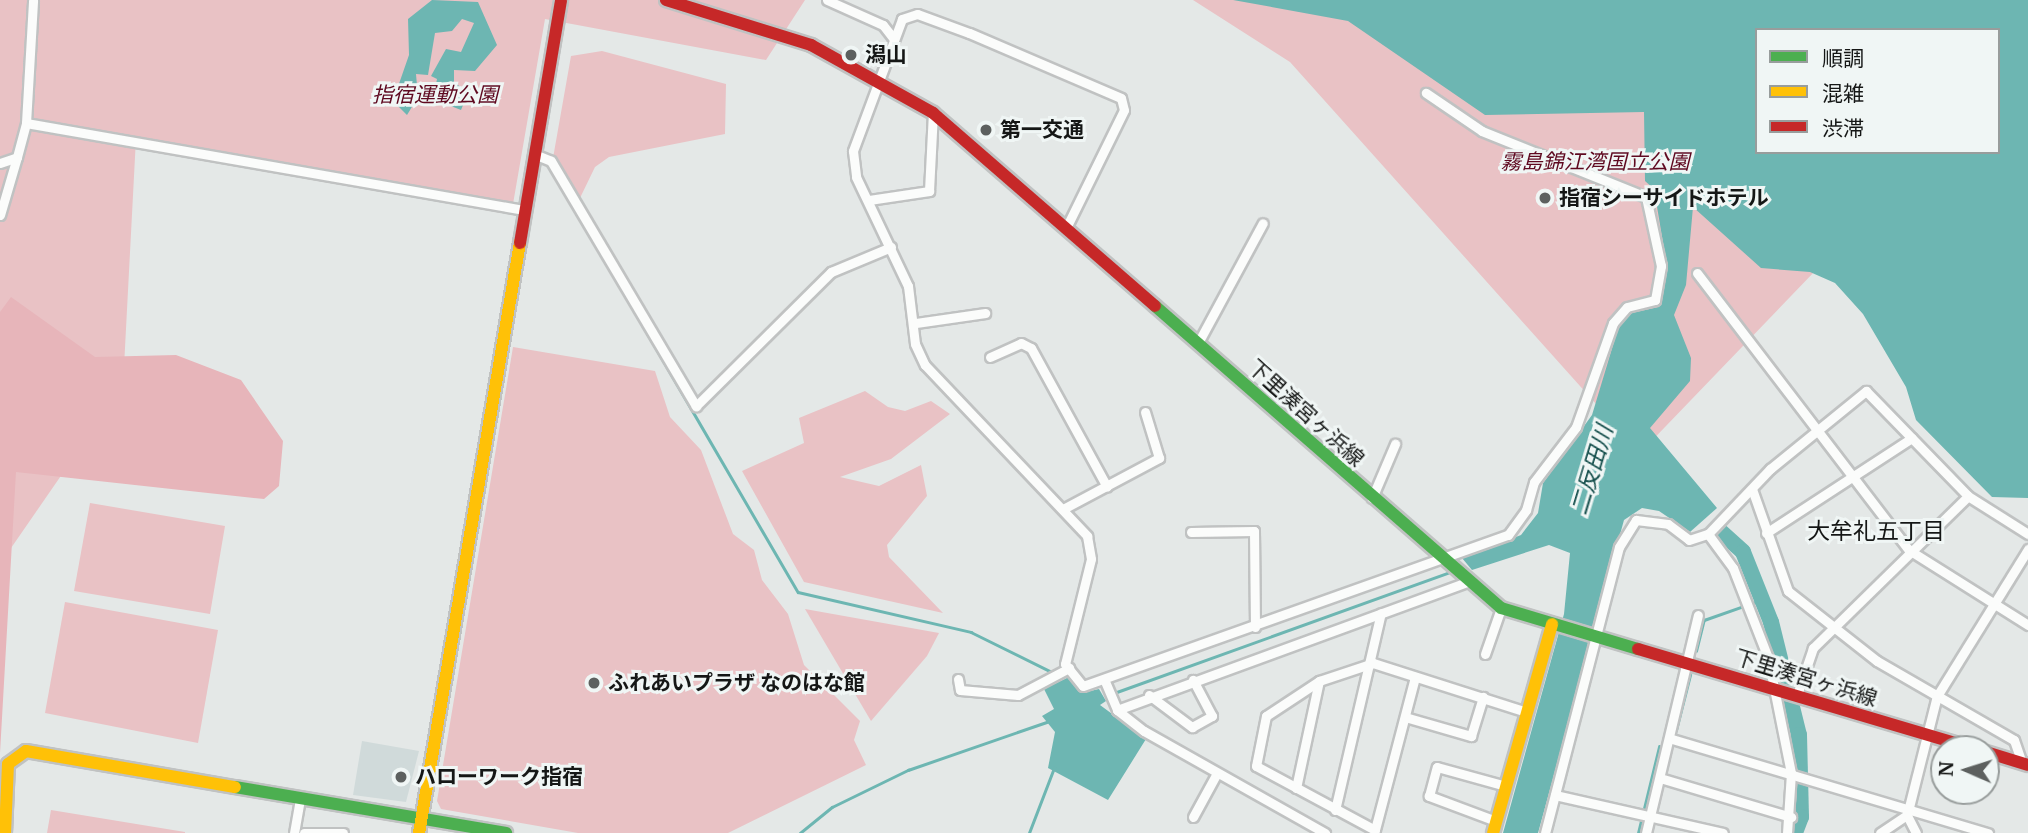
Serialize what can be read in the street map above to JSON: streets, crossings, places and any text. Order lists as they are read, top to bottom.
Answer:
{
  "streets": {
    "street": ["下里湊宮ヶ浜線"]
  },
  "districts": ["大牟礼五丁目"],
  "water": ["二反田川"],
  "parks": ["指宿運動公園", "霧島錦江湾国立公園"],
  "places": [
    "潟山",
    "第一交通",
    "指宿シーサイドホテル",
    "ふれあいプラザ なのはな館",
    "ハローワーク指宿"
  ],
  "legend": ["順調", "混雑", "渋滞"],
  "north": "left"
}
